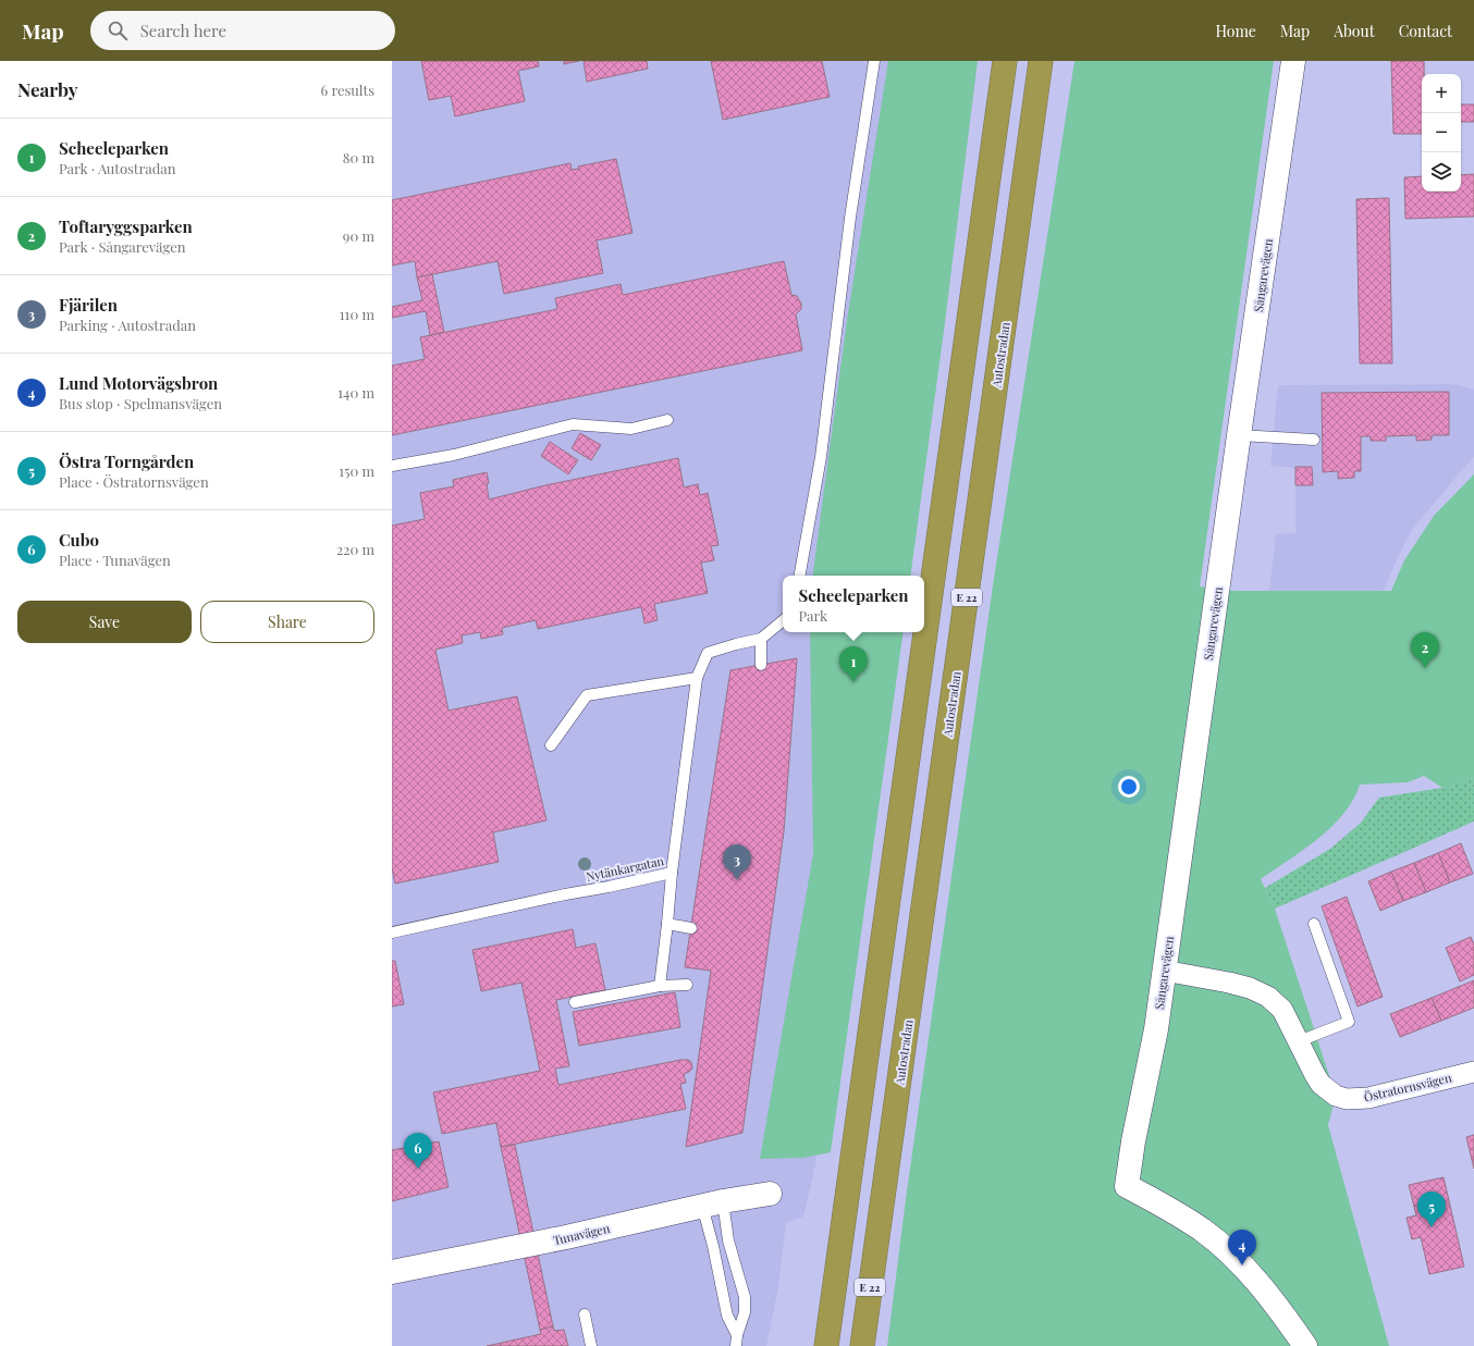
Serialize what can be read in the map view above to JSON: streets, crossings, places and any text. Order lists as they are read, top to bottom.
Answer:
{
  "streets": {
    "highway": ["Autostradan", "E 22"],
    "street": ["Sångarevägen", "Östratornsvägen", "Tunavägen"],
    "lane": ["Nytänkargatan"]
  },
  "crossings": [
    ["Sångarevägen", "Östratornsvägen"]
  ],
  "page": {
    "header": "Map",
    "search": "Search here",
    "nav": [
      "Home",
      "Map",
      "About",
      "Contact"
    ],
    "heading": ["Nearby", "6 results"],
    "map_buttons": ["+", "−"],
    "list": [
      {
        "mark": "1",
        "name": "Scheeleparken",
        "note": "Park · Autostradan",
        "value": "80 m"
      },
      {
        "mark": "2",
        "name": "Toftaryggsparken",
        "note": "Park · Sångarevägen",
        "value": "90 m"
      },
      {
        "mark": "3",
        "name": "Fjärilen",
        "note": "Parking · Autostradan",
        "value": "110 m"
      },
      {
        "mark": "4",
        "name": "Lund Motorvägsbron",
        "note": "Bus stop · Spelmansvägen",
        "value": "140 m"
      },
      {
        "mark": "5",
        "name": "Östra Torngården",
        "note": "Place · Östratornsvägen",
        "value": "150 m"
      },
      {
        "mark": "6",
        "name": "Cubo",
        "note": "Place · Tunavägen",
        "value": "220 m"
      }
    ],
    "popup": ["Scheeleparken", "Park"],
    "buttons": ["Save", "Share"],
    "pins": [
      "2",
      "1",
      "3",
      "6",
      "5",
      "4"
    ]
  }
}
